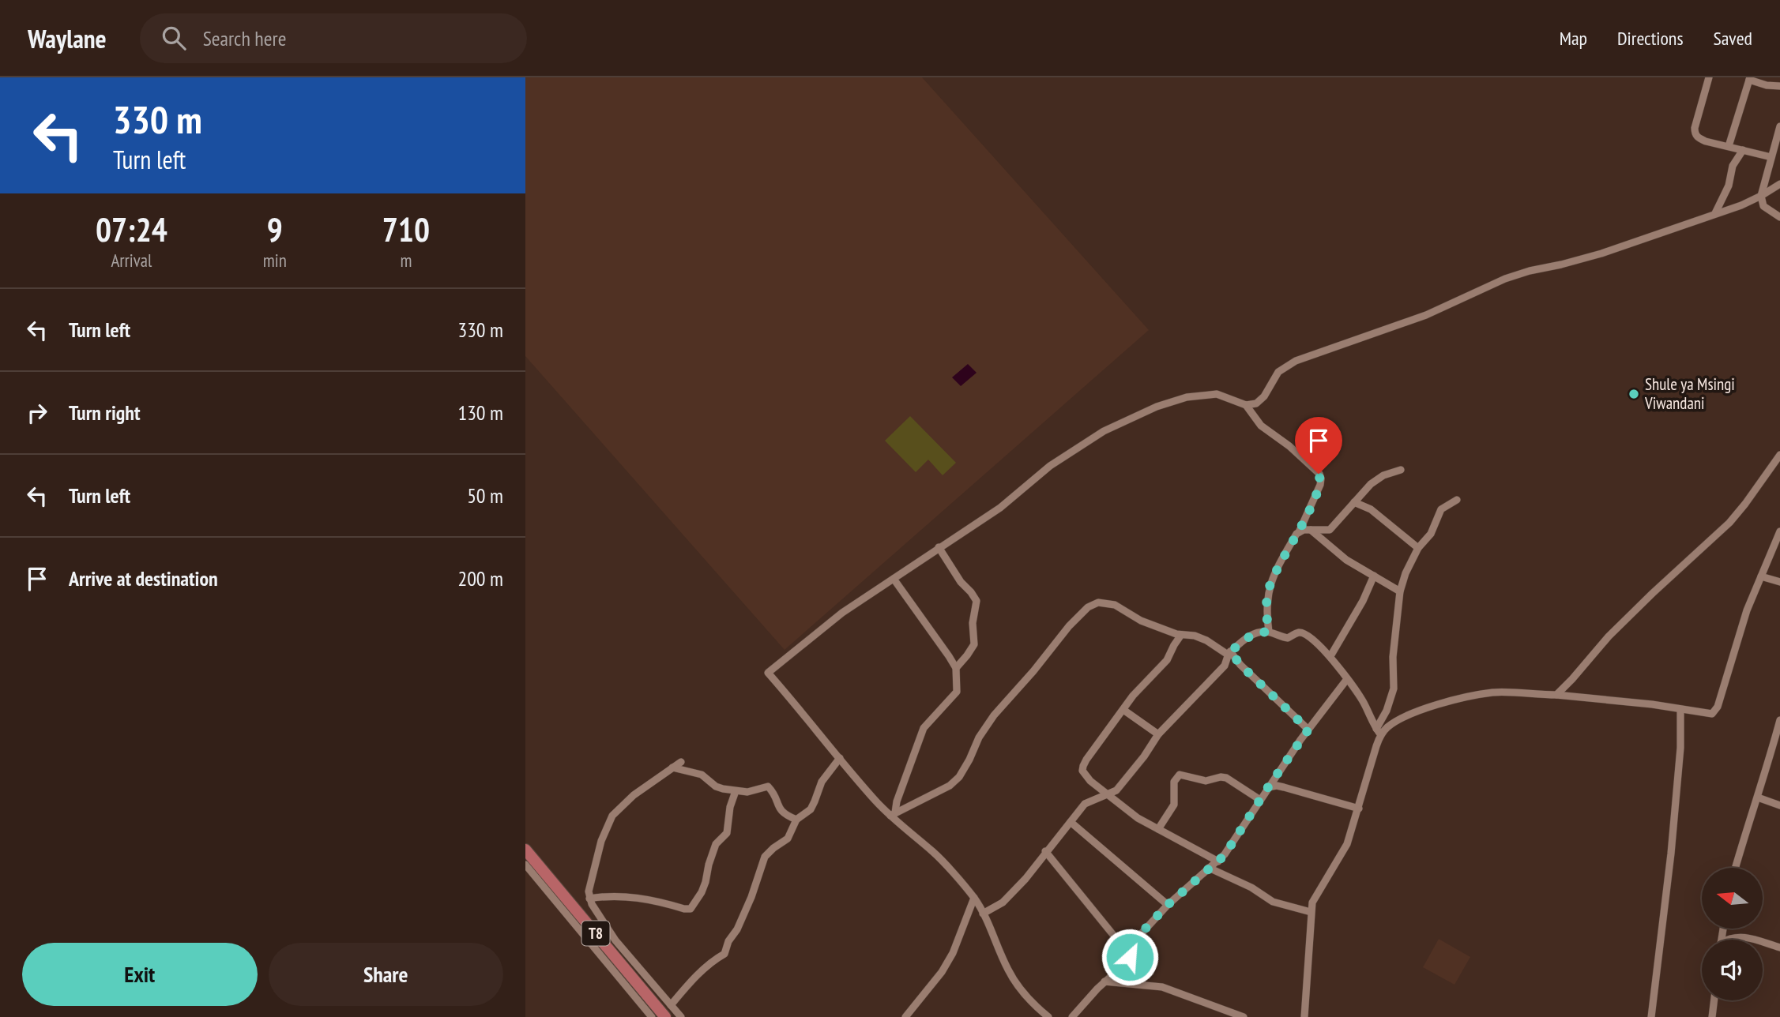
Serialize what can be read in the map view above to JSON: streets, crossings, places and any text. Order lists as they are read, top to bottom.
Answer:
{
  "streets": {
    "highway": ["T8"]
  },
  "places": ["Shule ya Msingi Viwandani"],
  "north": "left",
  "page": {
    "header": "Waylane",
    "search": "Search here",
    "nav": ["Map", "Directions", "Saved"],
    "turn": ["330 m", "Turn left"],
    "eta": [
      "07:24",
      "Arrival",
      "9",
      "min",
      "710",
      "m"
    ],
    "list": [
      {
        "name": "Turn left",
        "value": "330 m"
      },
      {
        "name": "Turn right",
        "value": "130 m"
      },
      {
        "name": "Turn left",
        "value": "50 m"
      },
      {
        "name": "Arrive at destination",
        "value": "200 m"
      }
    ],
    "buttons": ["Exit", "Share"]
  }
}
